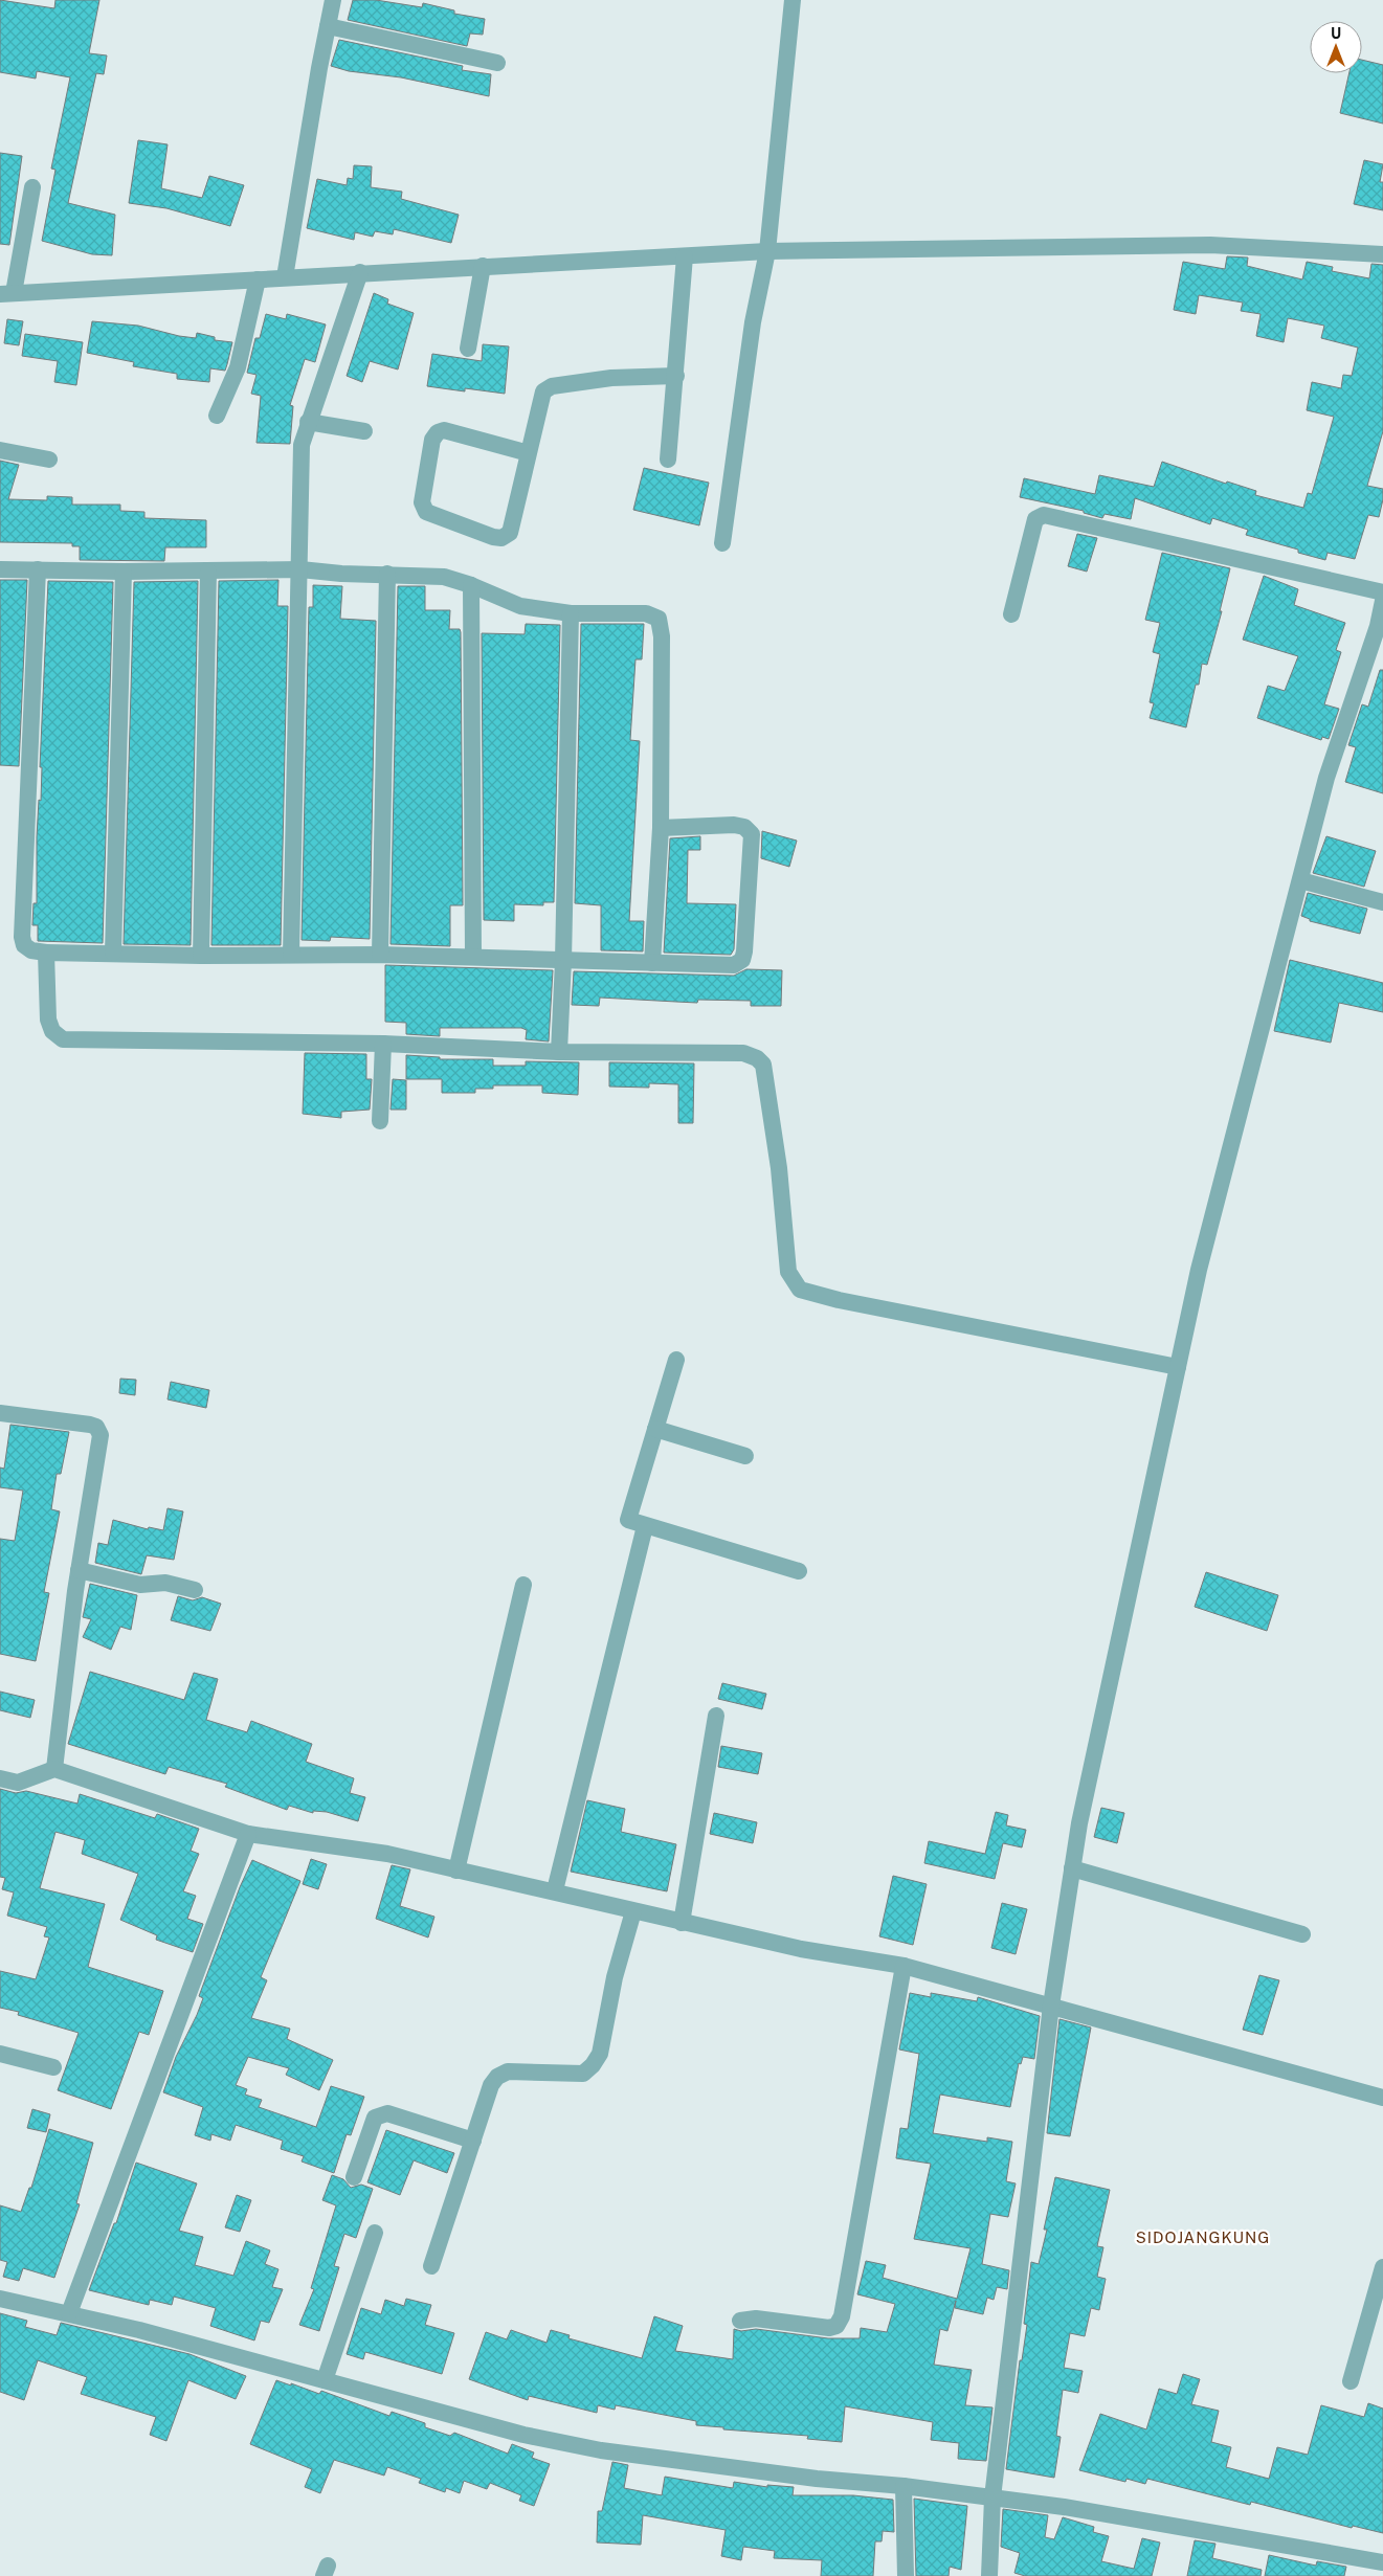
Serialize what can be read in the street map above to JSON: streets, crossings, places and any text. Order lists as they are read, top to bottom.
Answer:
{
  "districts": ["SIDOJANGKUNG"],
  "north": "top"
}
